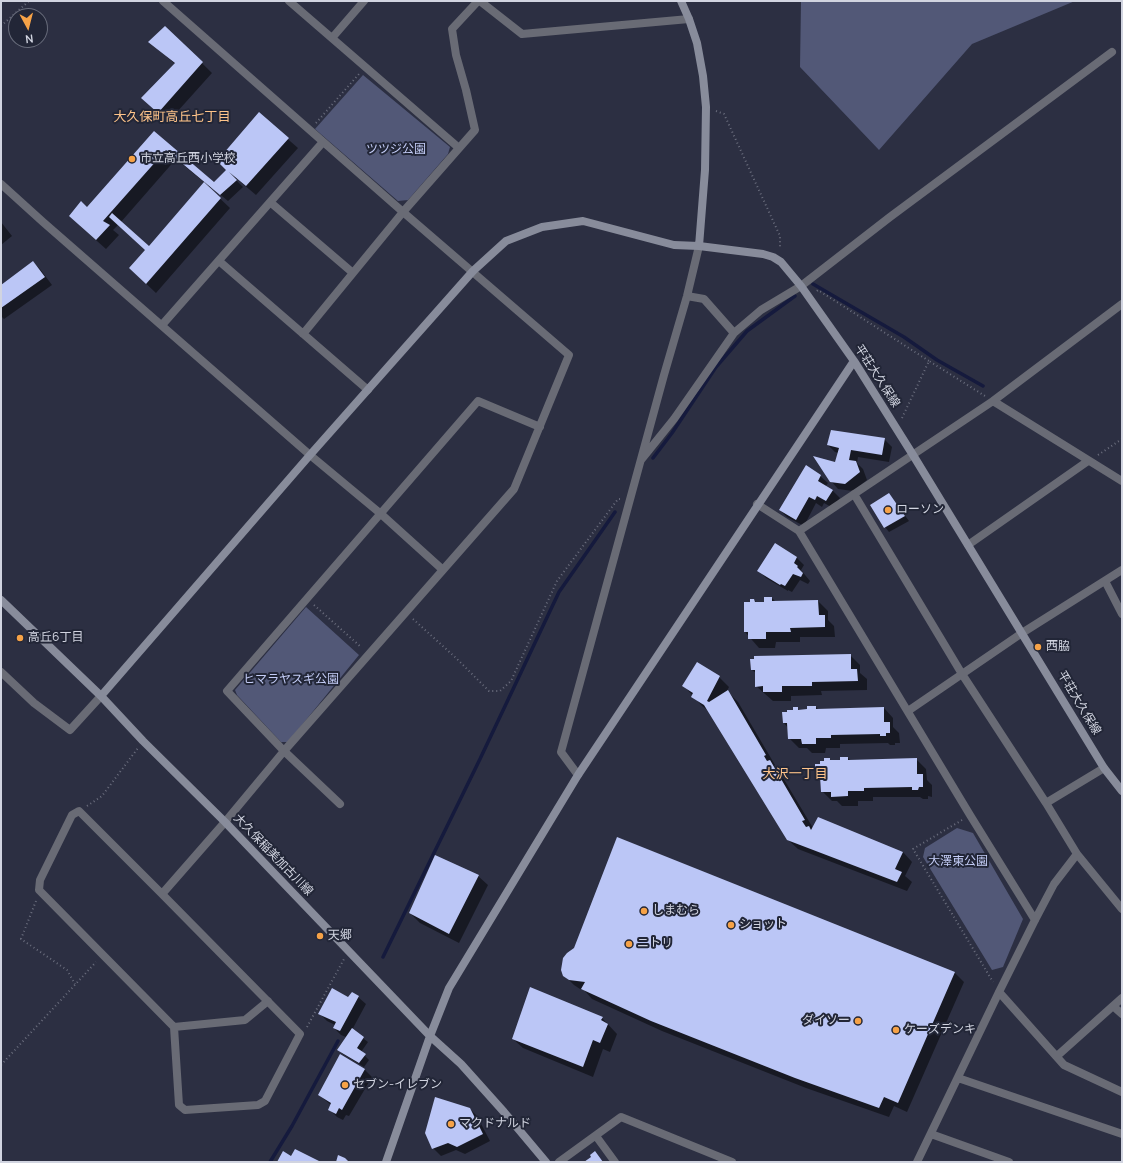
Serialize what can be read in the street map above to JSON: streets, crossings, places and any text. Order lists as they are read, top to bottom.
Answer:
{
  "streets": {
    "street": ["平荘大久保線", "大久保稲美加古川線"]
  },
  "crossings": [
    ["平荘大久保線", "大久保稲美加古川線"]
  ],
  "districts": ["大久保町高丘七丁目", "大沢一丁目"],
  "parks": ["ツツジ公園", "ヒマラヤスギ公園", "大澤東公園"],
  "places": [
    "市立高丘西小学校",
    "ローソン",
    "高丘6丁目",
    "西脇",
    "しまむら",
    "ショット",
    "天郷",
    "ニトリ",
    "ダイソー",
    "ケーズデンキ",
    "セブン-イレブン",
    "マクドナルド"
  ],
  "north": "bottom"
}
